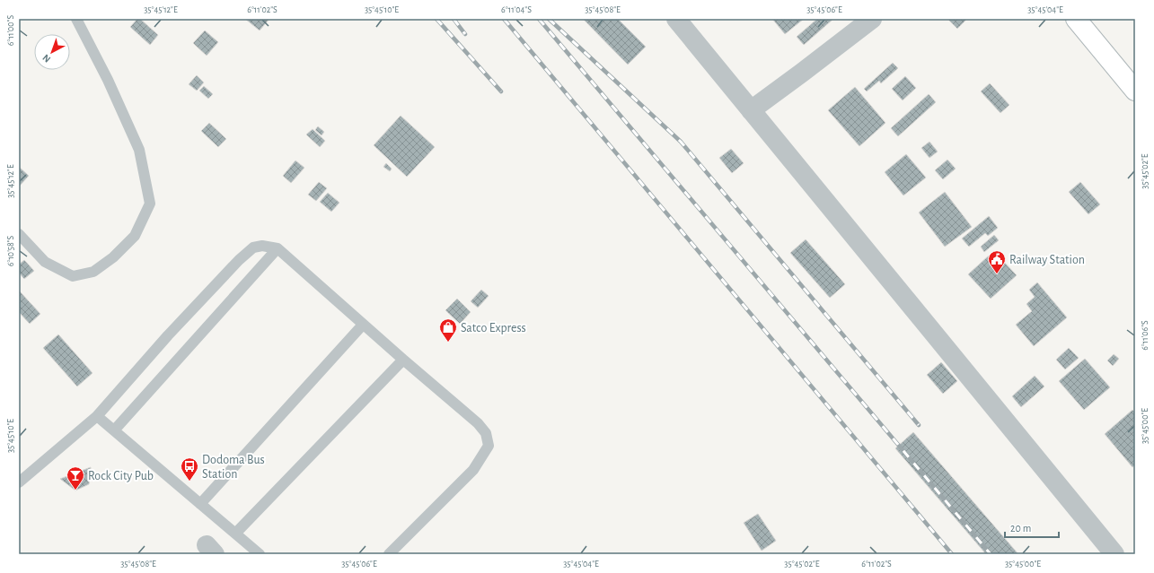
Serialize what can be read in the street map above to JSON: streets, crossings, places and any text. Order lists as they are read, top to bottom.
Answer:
{
  "places": {
    "public building": ["Railway Station"],
    "shop": ["Satco Express"],
    "bus stop": ["Dodoma Bus Station"],
    "bar": ["Rock City Pub"]
  },
  "scale_bar": "20 m",
  "north": "bottom left",
  "coordinates": [
    "35°45'12\"E",
    "6°11'02\"S",
    "35°45'10\"E",
    "6°11'04\"S",
    "35°45'08\"E",
    "35°45'06\"E",
    "35°45'04\"E",
    "6°11'00\"S",
    "35°45'02\"E",
    "6°10'58\"S",
    "6°11'06\"S",
    "35°45'00\"E"
  ]
}
